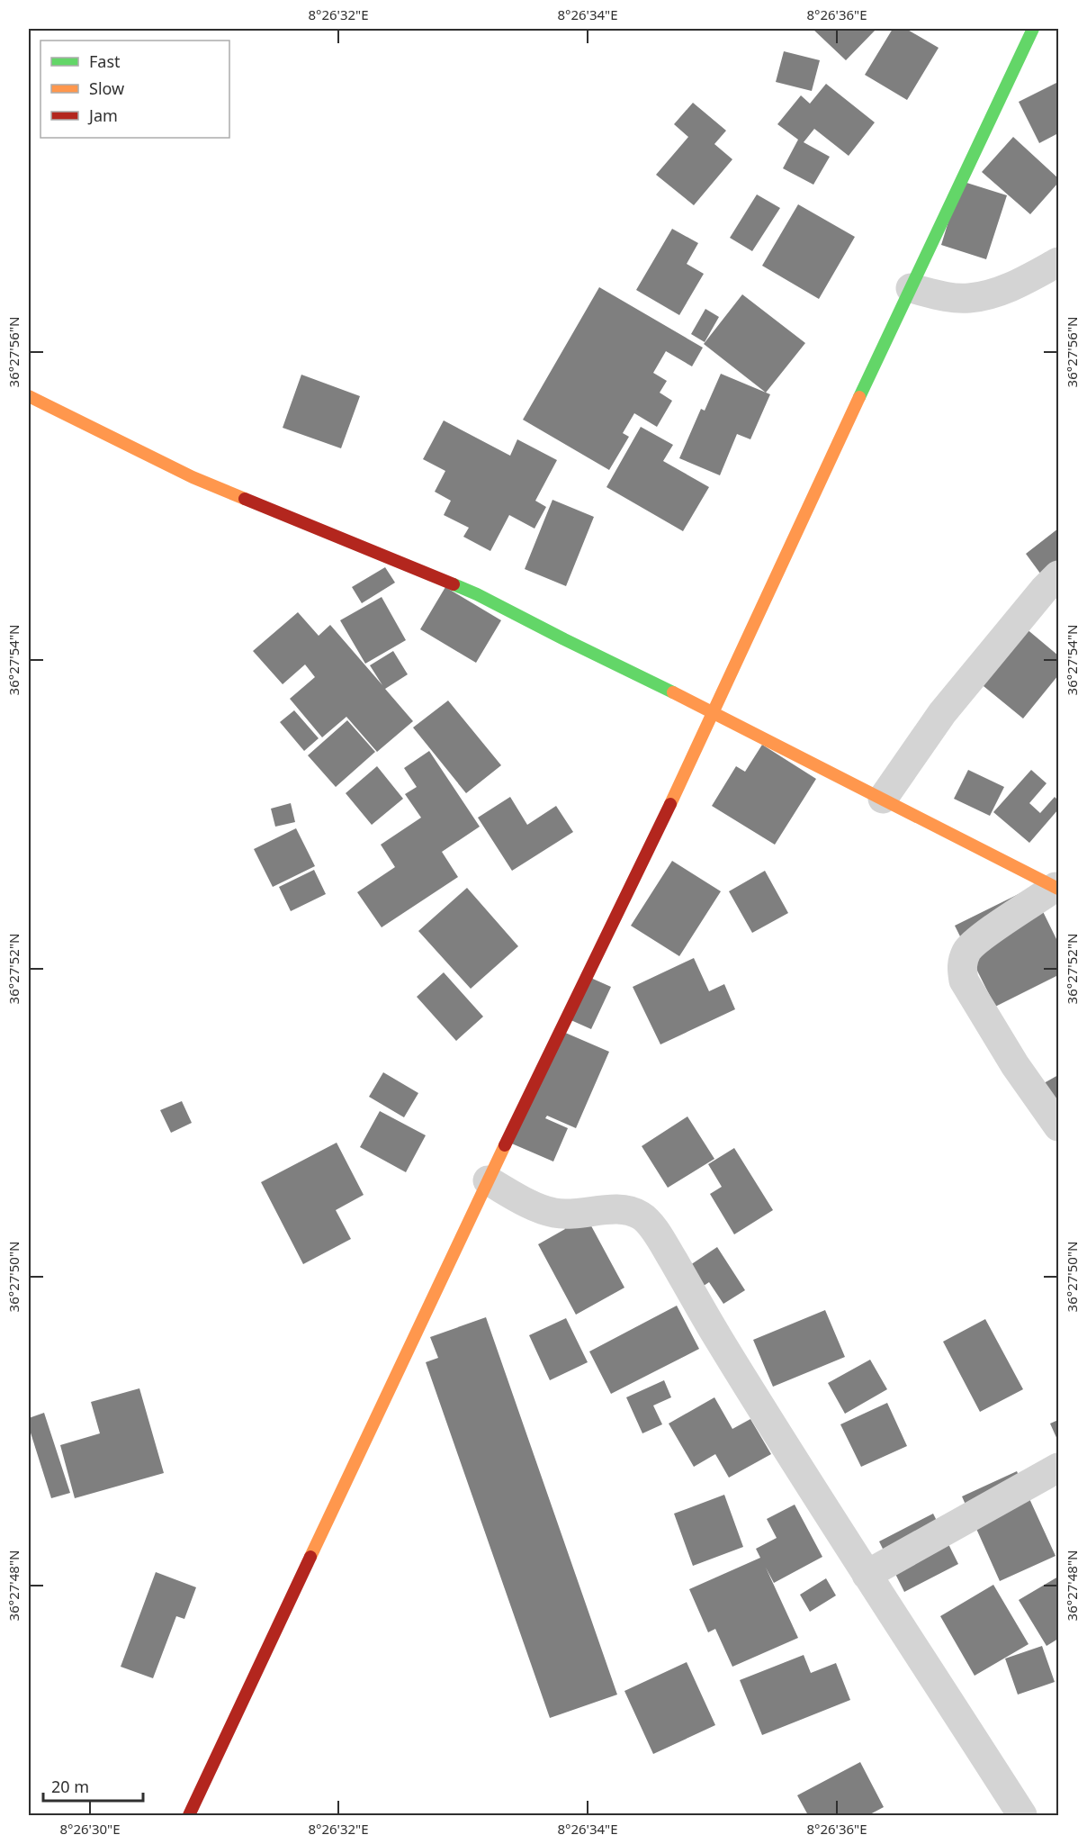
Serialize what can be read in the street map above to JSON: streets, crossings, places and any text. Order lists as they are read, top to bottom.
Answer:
{
  "legend": ["Fast", "Slow", "Jam"],
  "scale_bar": "20 m",
  "coordinates": [
    "8°26'32\"E",
    "8°26'34\"E",
    "8°26'36\"E",
    "36°27'56\"N",
    "36°27'54\"N",
    "36°27'52\"N",
    "36°27'50\"N",
    "36°27'48\"N",
    "8°26'30\"E"
  ]
}
